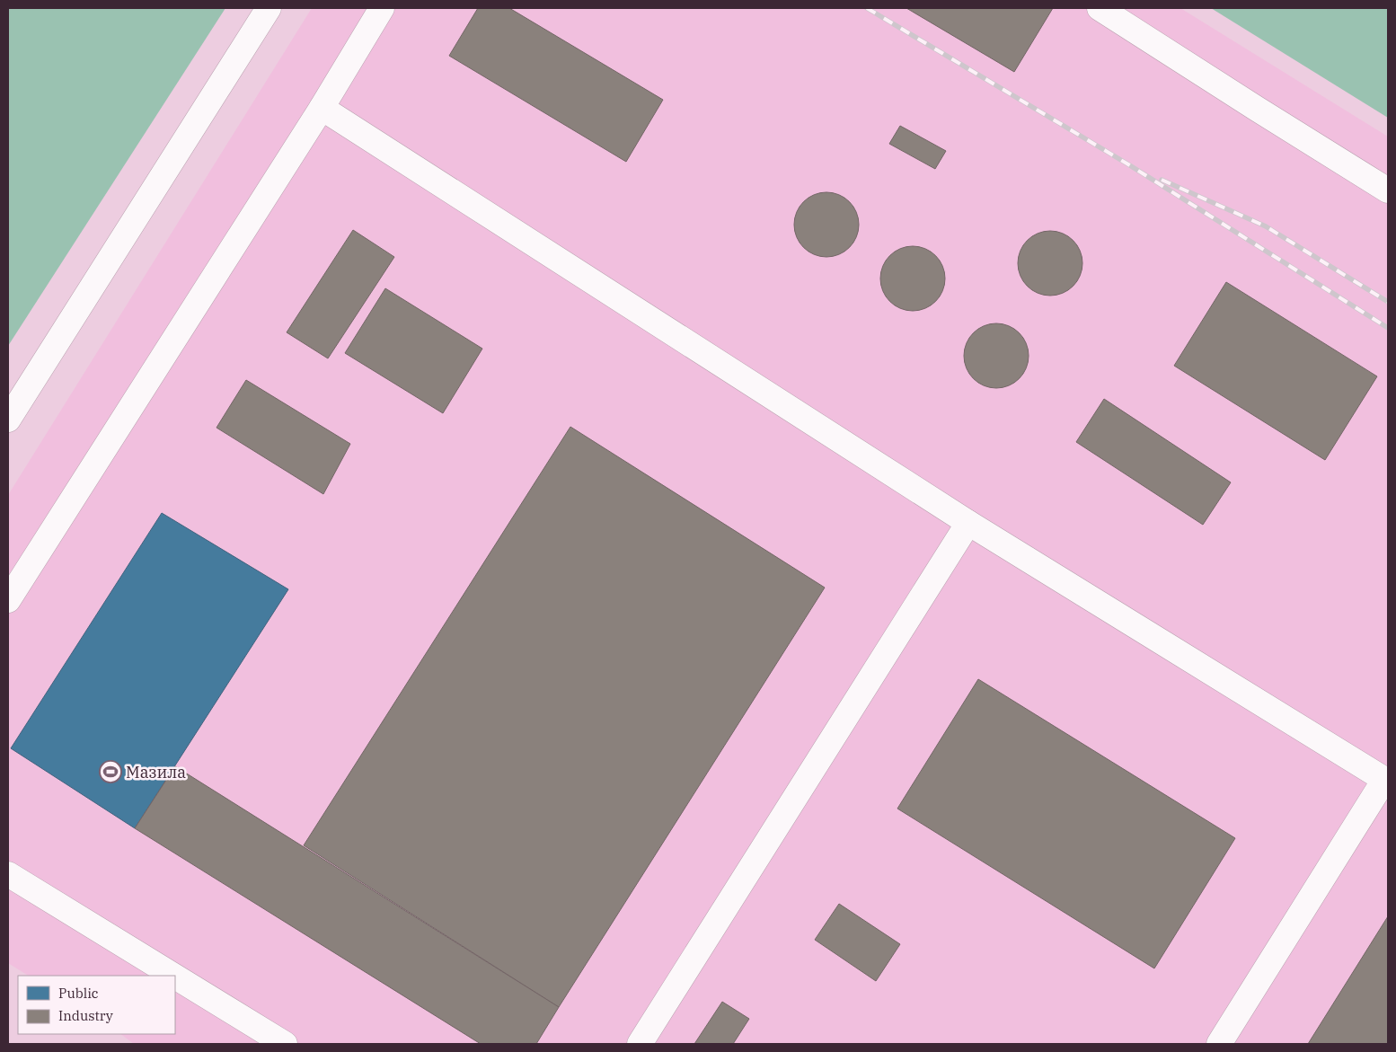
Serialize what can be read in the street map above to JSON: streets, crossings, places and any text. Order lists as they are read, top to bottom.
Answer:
{
  "places": {
    "sports": ["Мазила"]
  },
  "legend": ["Public", "Industry"]
}
